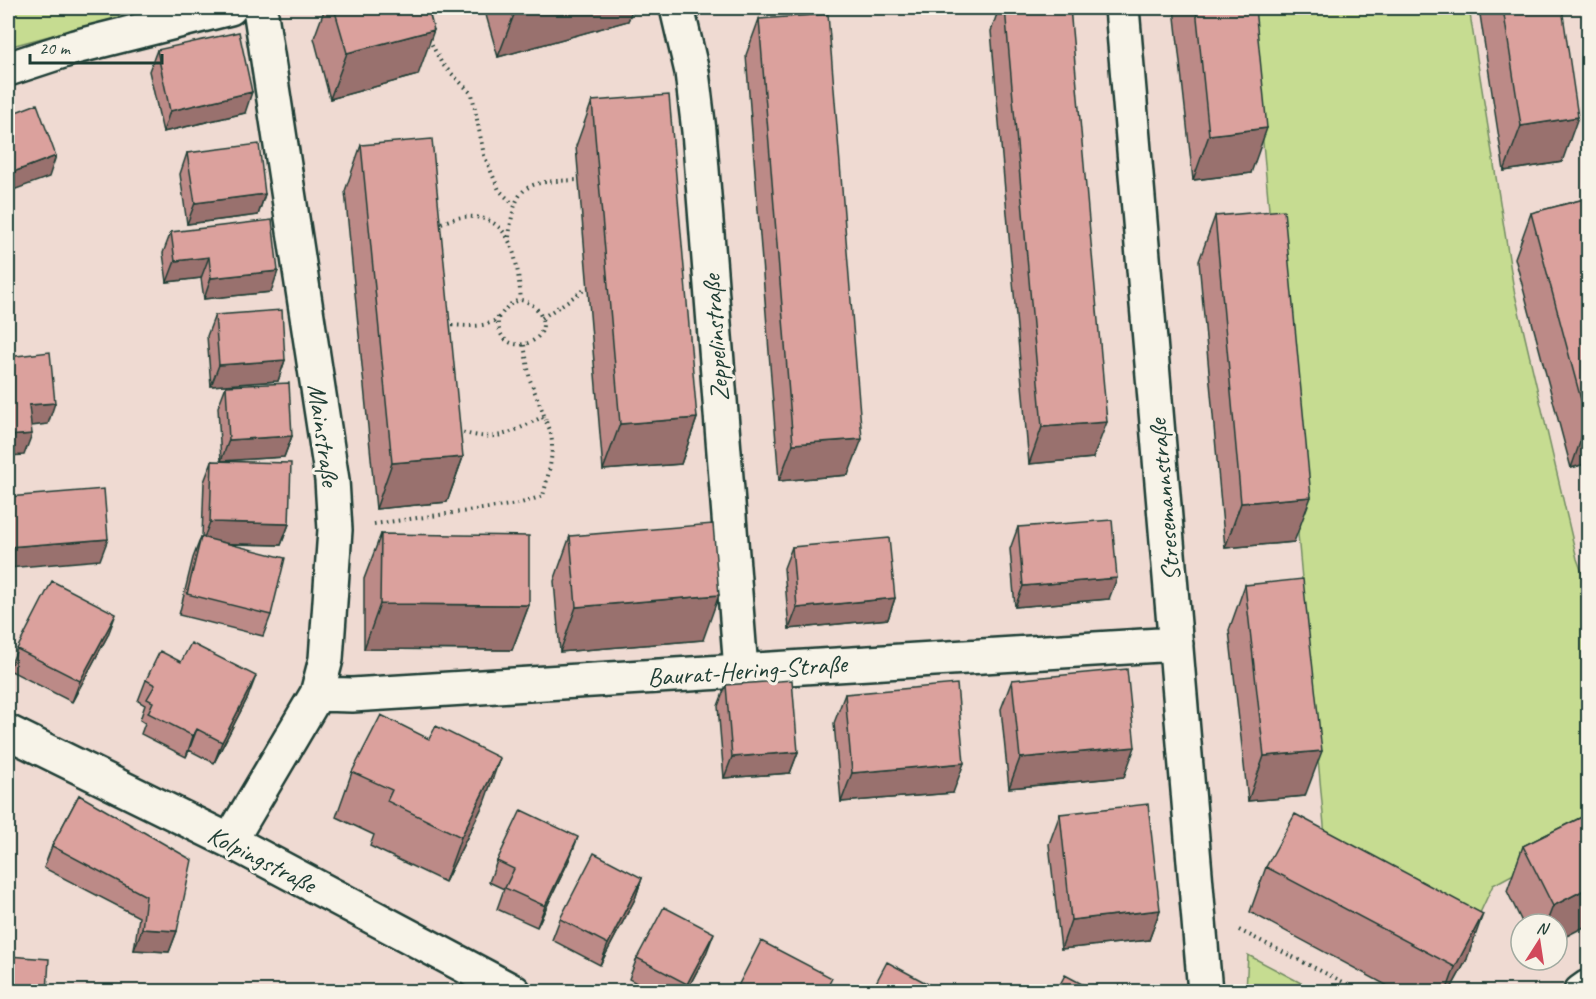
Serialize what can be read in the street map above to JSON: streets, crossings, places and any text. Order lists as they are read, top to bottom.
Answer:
{
  "streets": {
    "street": [
      "Zeppelinstraße",
      "Mainstraße",
      "Stresemannstraße",
      "Baurat-Hering-Straße",
      "Kolpingstraße"
    ]
  },
  "crossings": [
    ["Zeppelinstraße", "Baurat-Hering-Straße"],
    ["Mainstraße", "Baurat-Hering-Straße"],
    ["Mainstraße", "Kolpingstraße"],
    ["Stresemannstraße", "Baurat-Hering-Straße"]
  ],
  "scale_bar": "20 m",
  "north": "top"
}
